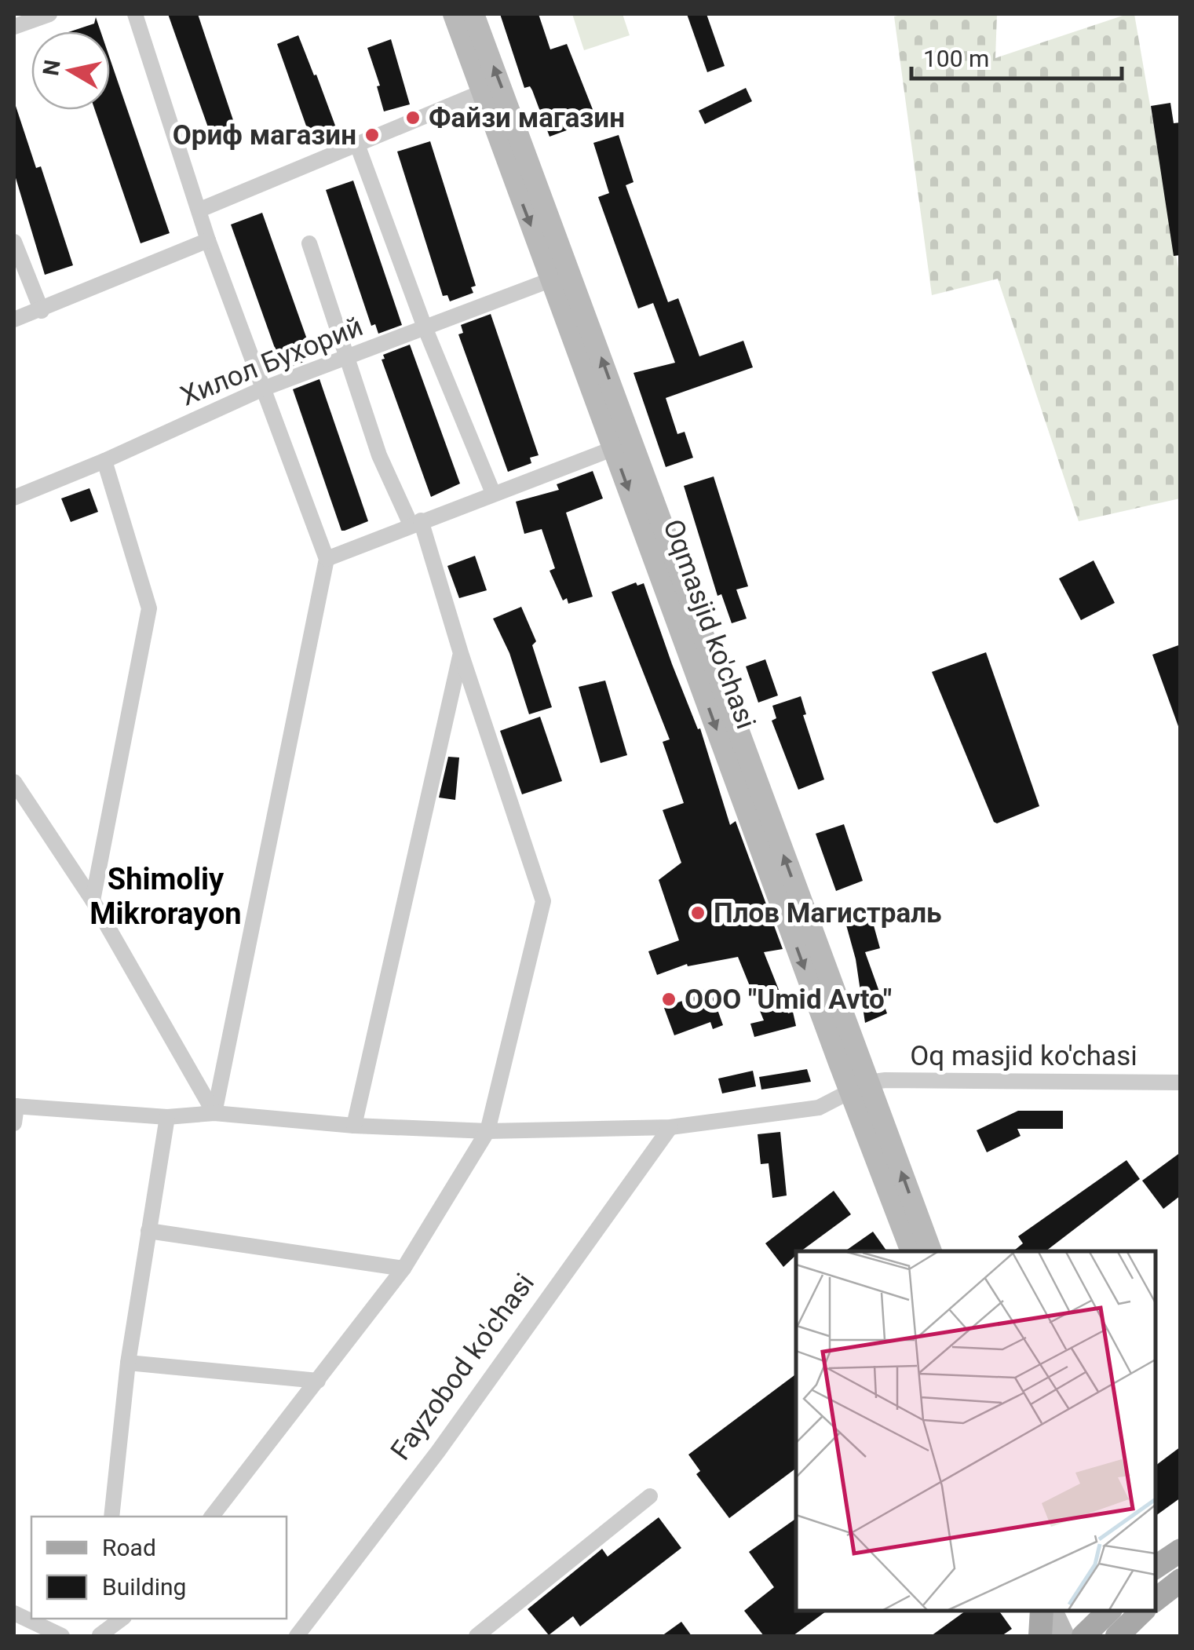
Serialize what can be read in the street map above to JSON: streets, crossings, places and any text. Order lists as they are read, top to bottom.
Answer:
{
  "streets": {
    "main road": ["Oqmasjid ko'chasi"],
    "street": ["Хилол Бухорий", "Oq masjid ko'chasi", "Fayzobod ko'chasi"]
  },
  "crossings": [
    ["Хилол Бухорий", "Oqmasjid ko'chasi"],
    ["Oqmasjid ko'chasi", "Oq masjid ko'chasi"]
  ],
  "districts": ["Shimoliy Mikrorayon"],
  "places": [
    "Файзи магазин",
    "Ориф магазин",
    "Плов Магистраль",
    "ООО \"Umid Avto\""
  ],
  "legend": ["Road", "Building"],
  "scale_bar": "100 m",
  "north": "left"
}
